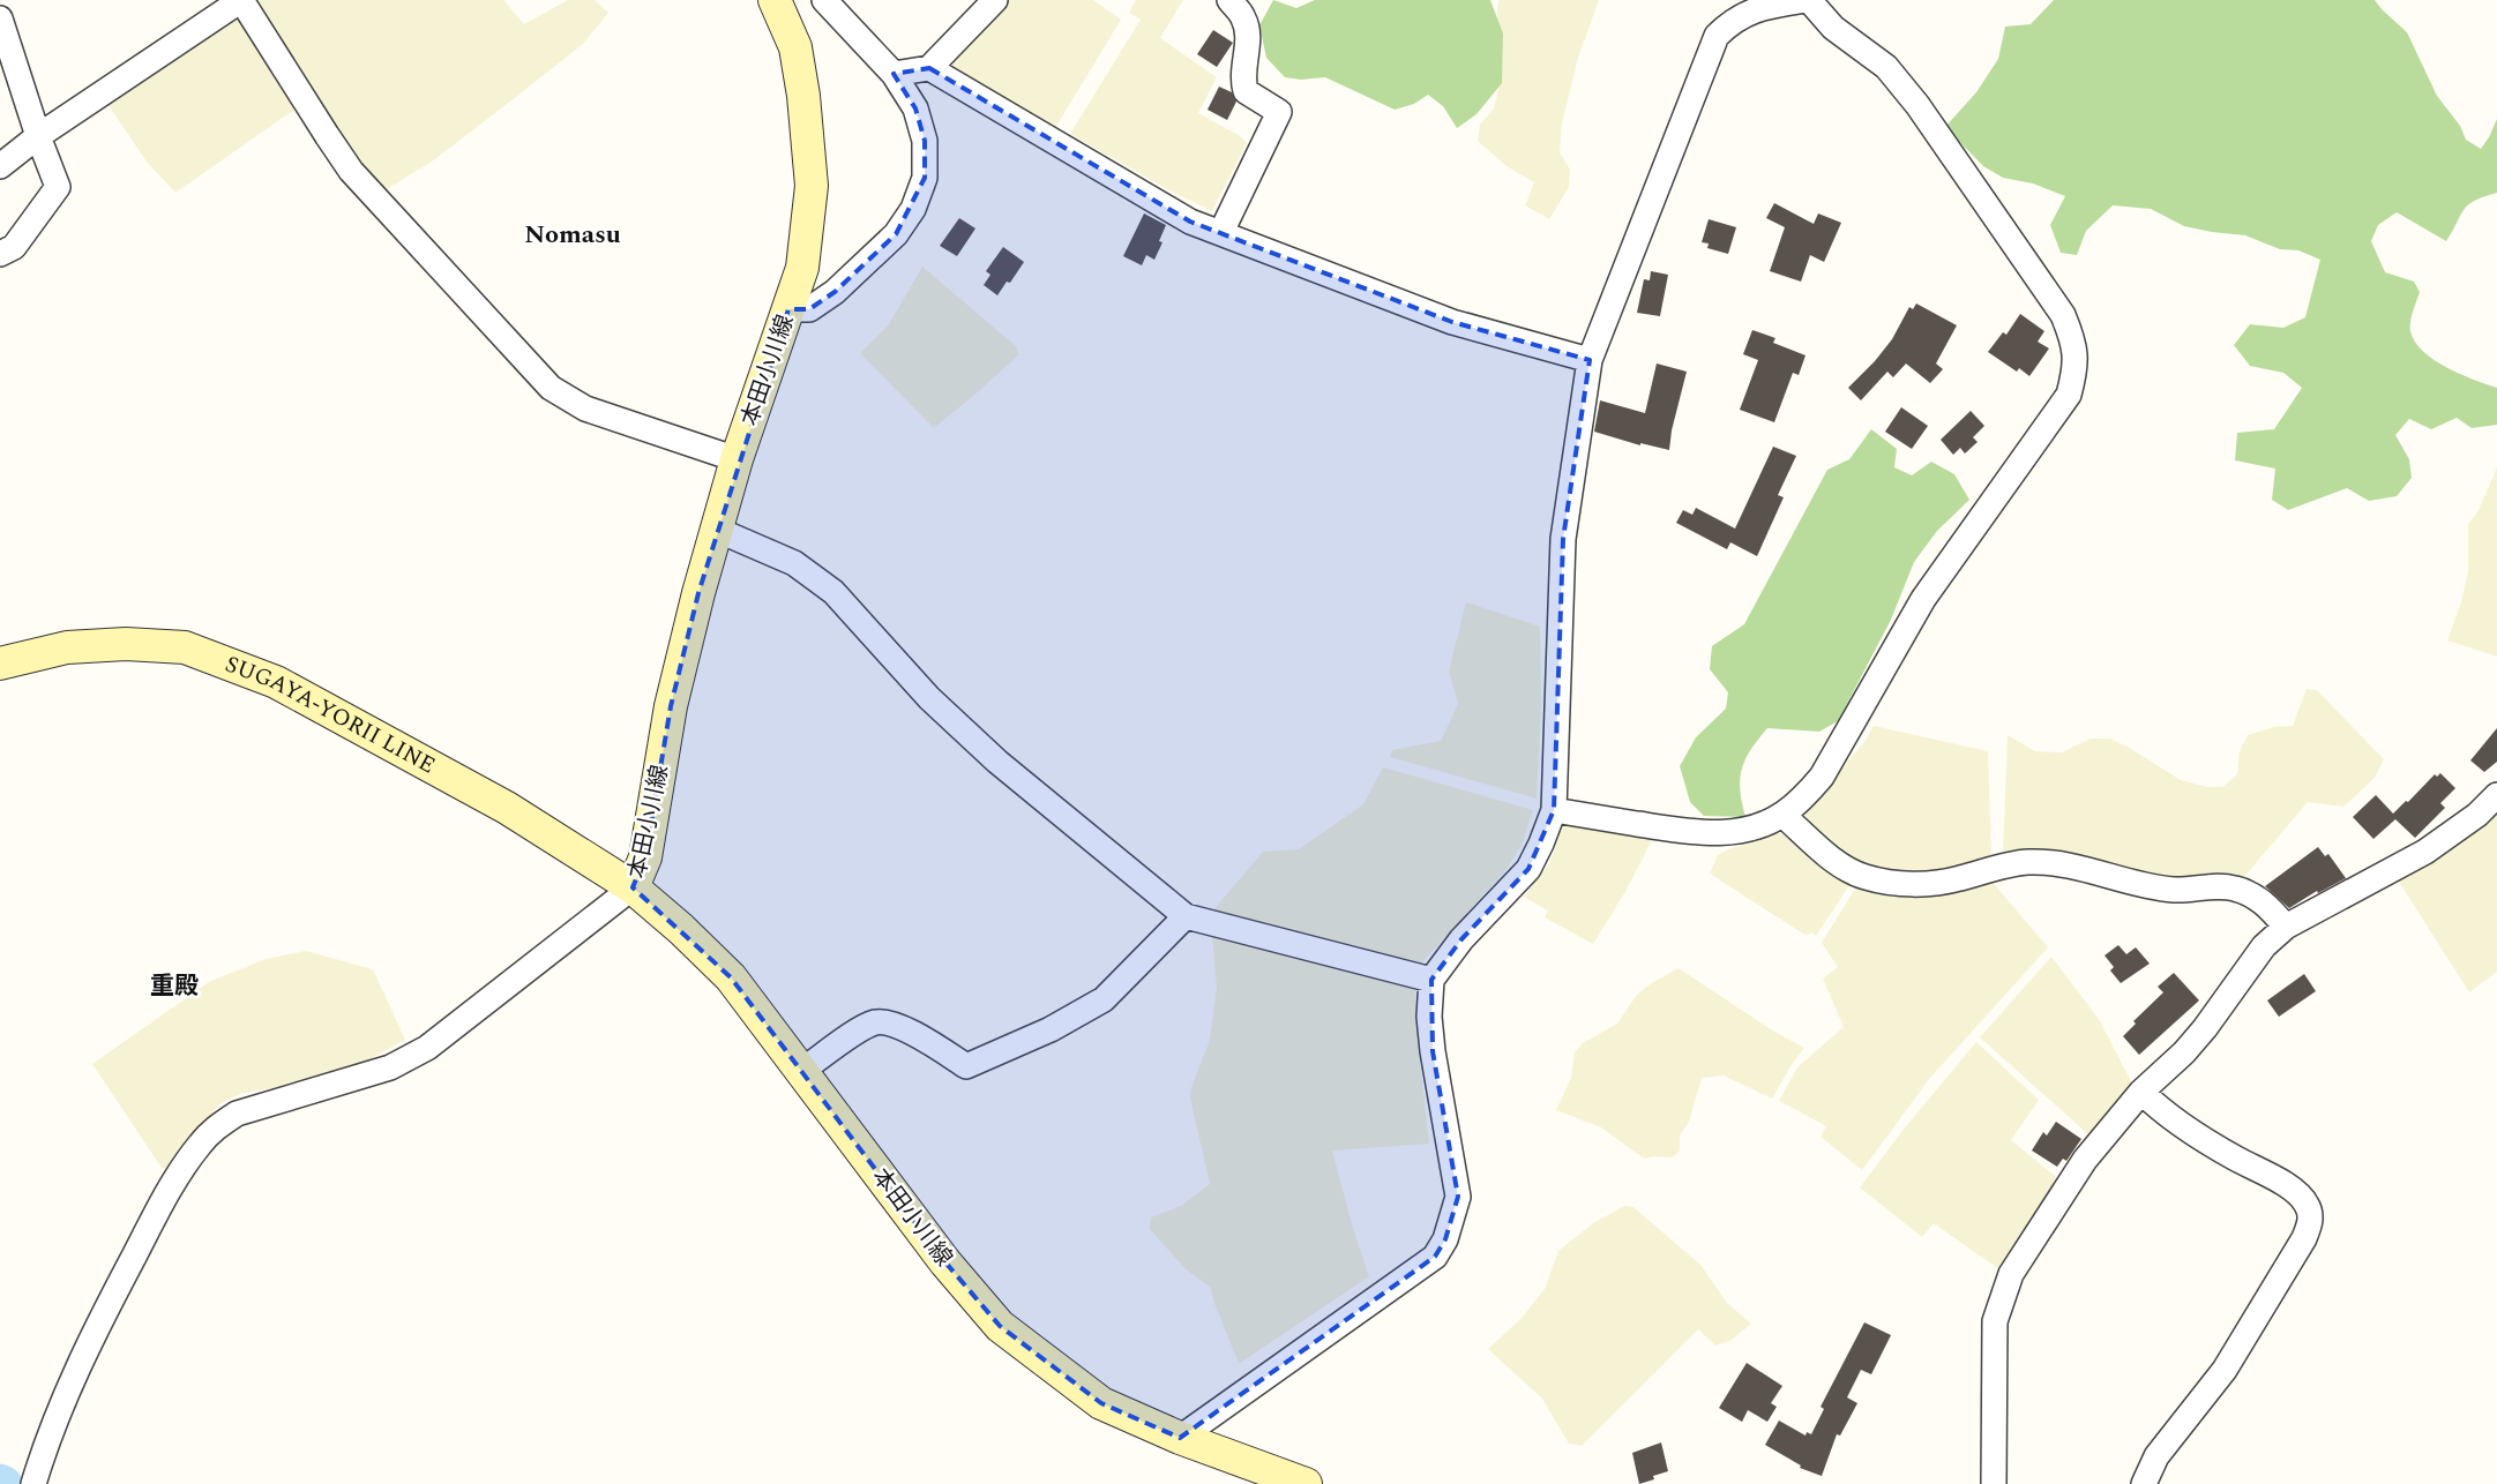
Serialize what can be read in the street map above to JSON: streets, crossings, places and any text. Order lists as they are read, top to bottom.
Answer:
{
  "streets": {
    "main road": ["本田小川線", "SUGAYA-YORII LINE"]
  },
  "crossings": [
    ["本田小川線", "SUGAYA-YORII LINE"]
  ],
  "districts": ["Nomasu", "重殿"]
}
